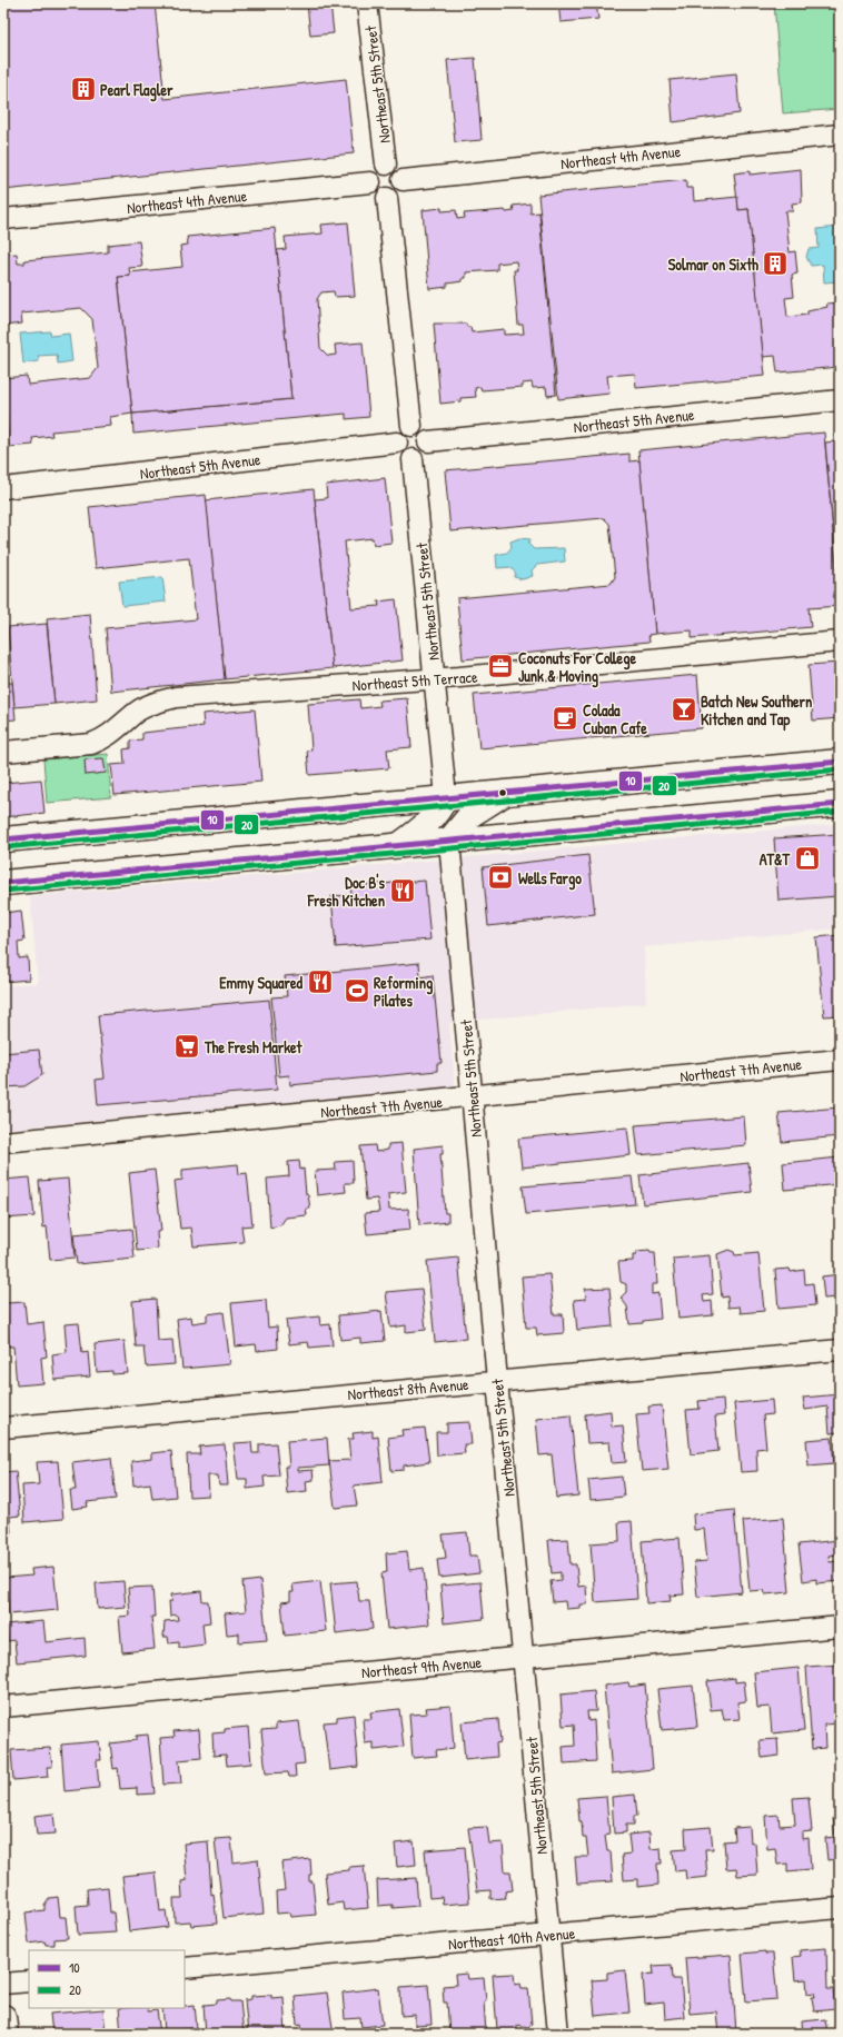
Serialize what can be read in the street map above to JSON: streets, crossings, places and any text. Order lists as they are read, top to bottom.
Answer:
{
  "streets": {
    "street": [
      "Northeast 5th Street",
      "Northeast 4th Avenue",
      "Northeast 5th Avenue",
      "Northeast 5th Terrace",
      "Northeast 7th Avenue",
      "Northeast 8th Avenue",
      "Northeast 9th Avenue",
      "Northeast 10th Avenue"
    ]
  },
  "crossings": [
    ["Northeast 5th Street", "Northeast 4th Avenue"],
    ["Northeast 5th Street", "Northeast 5th Avenue"],
    ["Northeast 5th Street", "Northeast 5th Terrace"],
    ["Northeast 5th Street", "Northeast 7th Avenue"],
    ["Northeast 5th Street", "Northeast 8th Avenue"],
    ["Northeast 5th Street", "Northeast 9th Avenue"],
    ["Northeast 5th Street", "Northeast 10th Avenue"]
  ],
  "places": {
    "building": ["Pearl Flagler", "Solmar on Sixth"],
    "office": ["Coconuts For College Junk & Moving"],
    "bar": ["Batch New Southern Kitchen and Tap"],
    "cafe": ["Colada Cuban Cafe"],
    "shop": ["AT&T"],
    "bank": ["Wells Fargo"],
    "restaurant": ["Doc B's Fresh Kitchen", "Emmy Squared"],
    "sports": ["Reforming Pilates"],
    "supermarket": ["The Fresh Market"]
  },
  "lines": ["transit line 10", "transit line 20"],
  "legend": ["10", "20"]
}
